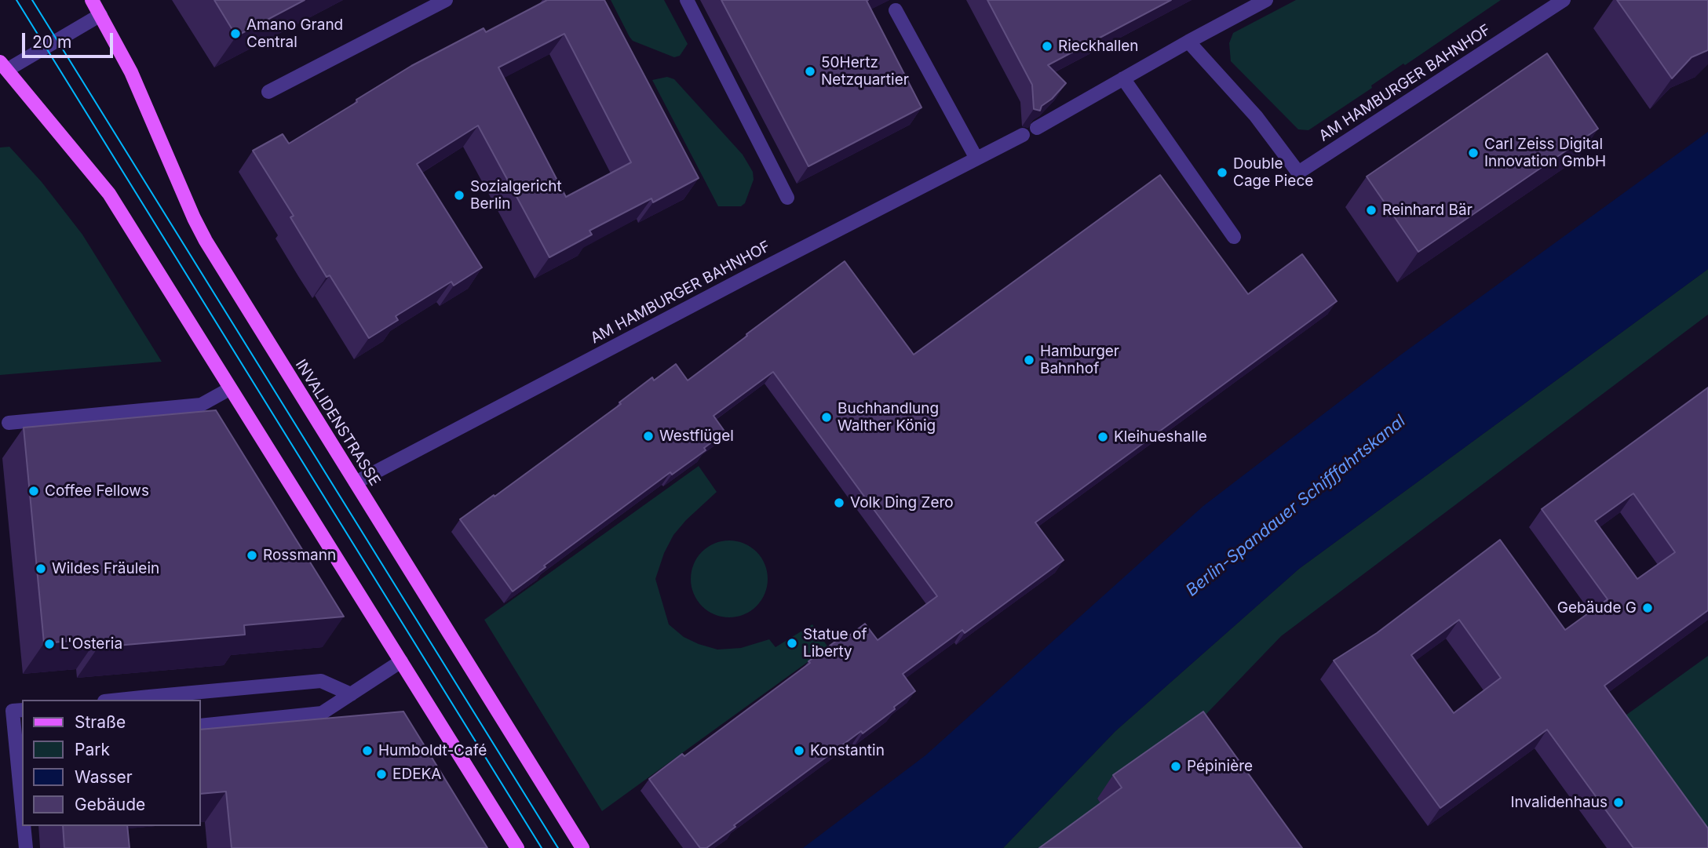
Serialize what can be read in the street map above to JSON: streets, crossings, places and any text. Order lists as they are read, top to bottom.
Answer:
{
  "streets": {
    "main road": ["INVALIDENSTRASSE"],
    "street": ["AM HAMBURGER BAHNHOF"]
  },
  "crossings": [
    ["AM HAMBURGER BAHNHOF", "INVALIDENSTRASSE"]
  ],
  "water": ["Berlin-Spandauer Schifffahrtskanal"],
  "places": [
    "Amano Grand Central",
    "Rieckhallen",
    "50Hertz Netzquartier",
    "Carl Zeiss Digital Innovation GmbH",
    "Double Cage Piece",
    "Sozialgericht Berlin",
    "Reinhard Bär",
    "Hamburger Bahnhof",
    "Buchhandlung Walther König",
    "Westflügel",
    "Kleihueshalle",
    "Coffee Fellows",
    "Volk Ding Zero",
    "Rossmann",
    "Wildes Fräulein",
    "Gebäude G",
    "Statue of Liberty",
    "L'Osteria",
    "Humboldt-Café",
    "Konstantin",
    "Pépinière",
    "EDEKA",
    "Invalidenhaus"
  ],
  "legend": [
    "Straße",
    "Park",
    "Wasser",
    "Gebäude"
  ],
  "scale_bar": "20 m"
}
